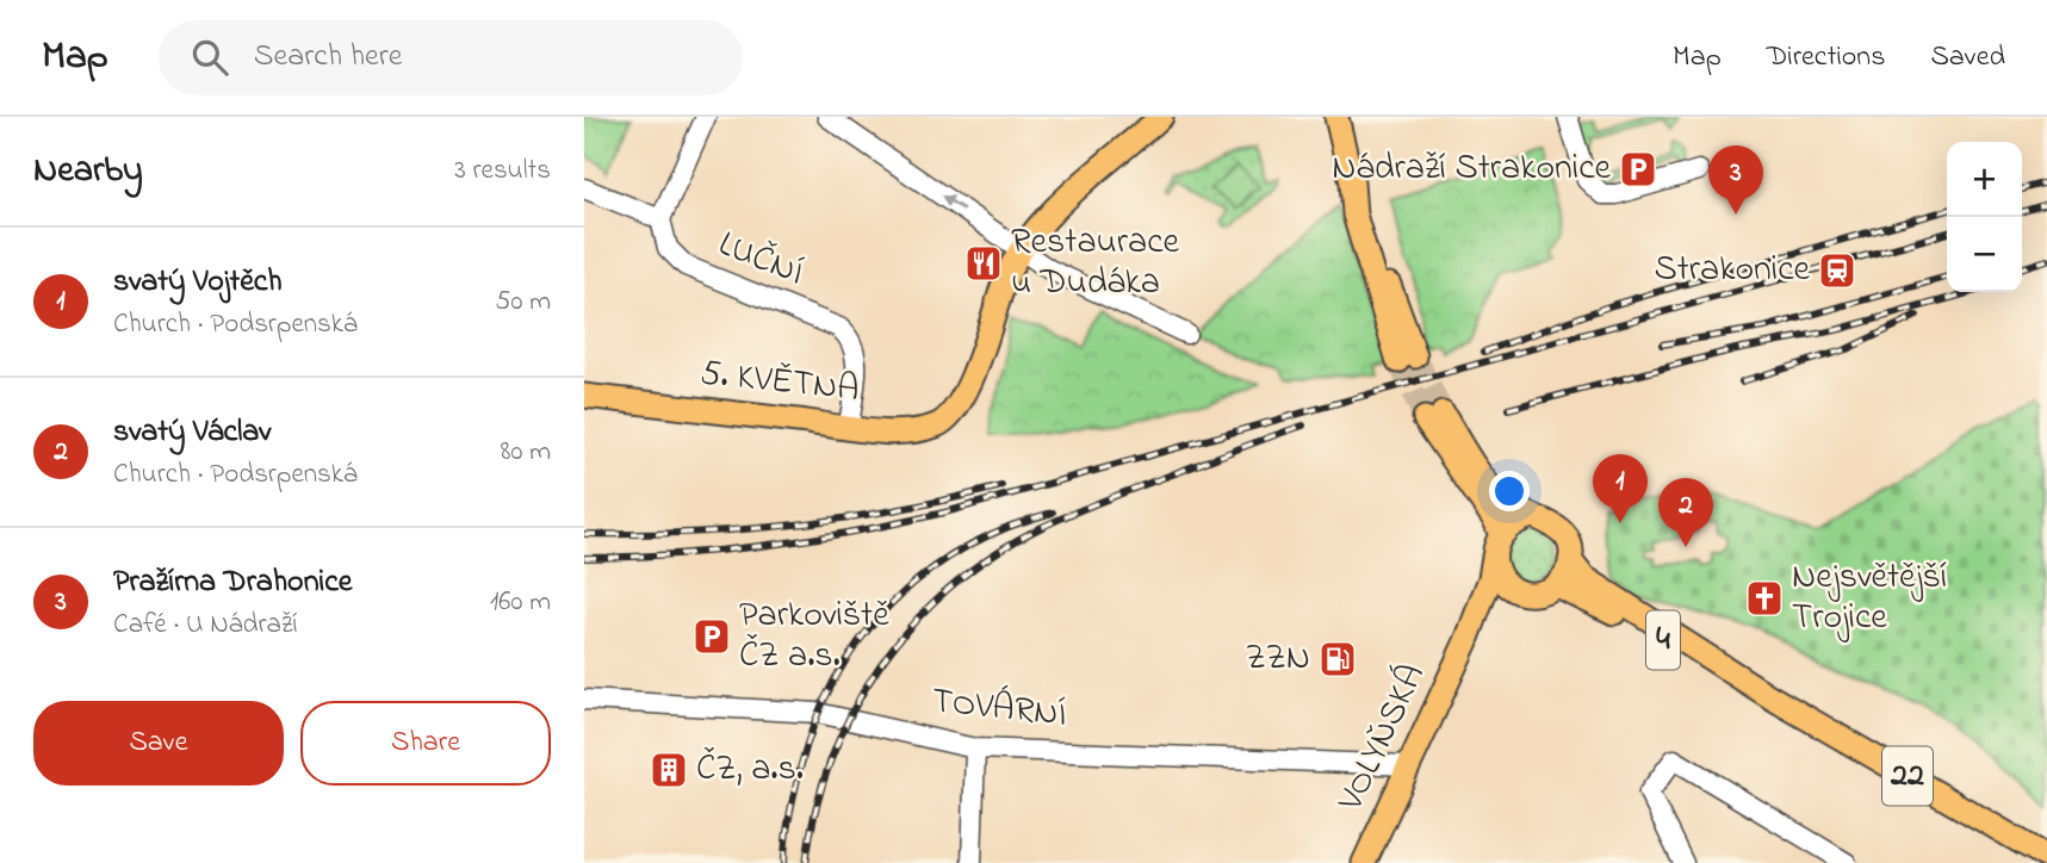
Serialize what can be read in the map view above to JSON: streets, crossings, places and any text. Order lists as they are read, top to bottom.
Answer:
{
  "streets": {
    "main road": [
      "5. KVĚTNA",
      "4",
      "VOLYŇSKÁ",
      "22"
    ],
    "street": ["LUČNÍ", "TOVÁRNÍ"]
  },
  "crossings": [
    ["LUČNÍ", "5. KVĚTNA"],
    ["4", "VOLYŇSKÁ"],
    ["4", "22"],
    ["TOVÁRNÍ", "VOLYŇSKÁ"],
    ["VOLYŇSKÁ", "22"]
  ],
  "places": {
    "parking": ["Nádraží Strakonice", "Parkoviště ČZ a.s."],
    "restaurant": ["Restaurace u Dudáka"],
    "station": ["Strakonice"],
    "church": ["Nejsvětější Trojice"],
    "fuel station": ["ZZN"],
    "building": ["ČZ, a.s."]
  },
  "page": {
    "header": "Map",
    "search": "Search here",
    "nav": ["Map", "Directions", "Saved"],
    "heading": ["Nearby", "3 results"],
    "map_buttons": ["+", "−"],
    "pins": ["3", "1", "2"],
    "list": [
      {
        "mark": "1",
        "name": "svatý Vojtěch",
        "note": "Church · Podsrpenská",
        "value": "50 m"
      },
      {
        "mark": "2",
        "name": "svatý Václav",
        "note": "Church · Podsrpenská",
        "value": "80 m"
      },
      {
        "mark": "3",
        "name": "Pražírna Drahonice",
        "note": "Café · U Nádraží",
        "value": "160 m"
      }
    ],
    "buttons": ["Save", "Share"]
  }
}
